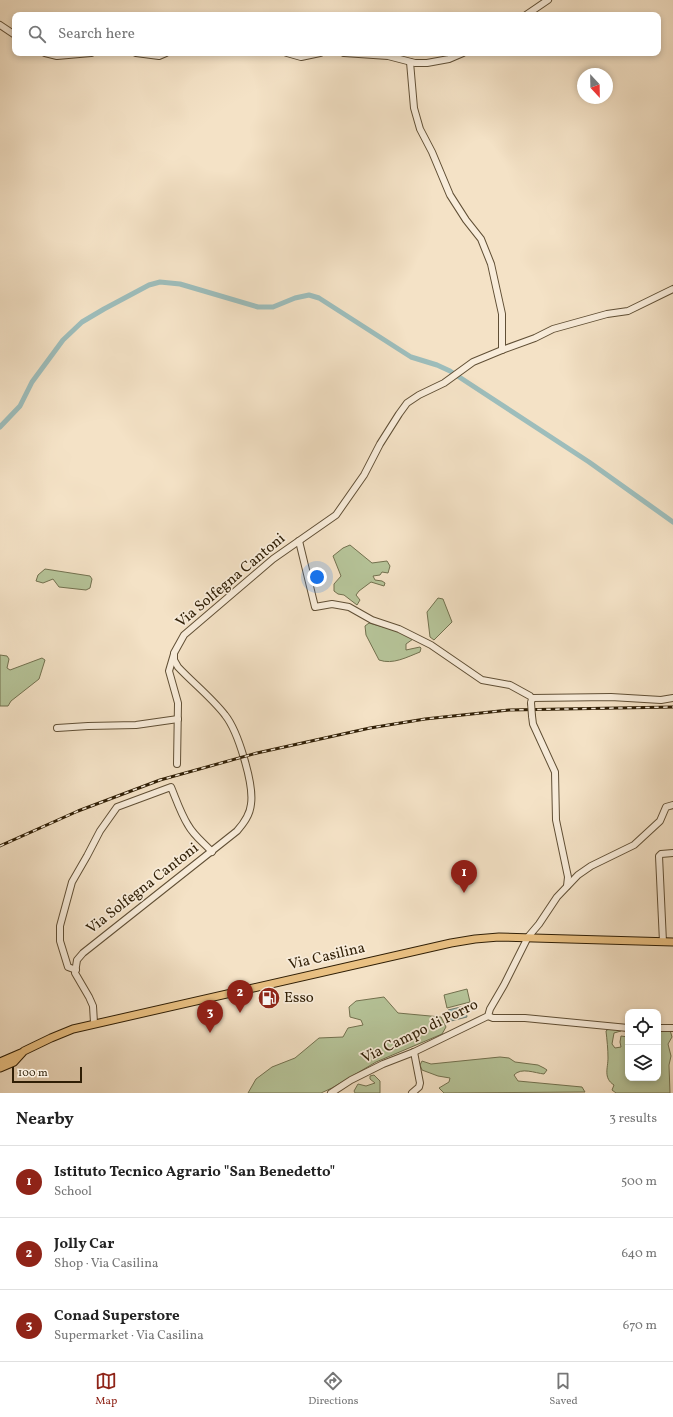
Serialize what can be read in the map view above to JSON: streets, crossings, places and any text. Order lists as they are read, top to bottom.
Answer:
{
  "streets": {
    "main road": ["Via Casilina"],
    "street": ["Via Solfegna Cantoni", "Via Campo di Porro"]
  },
  "crossings": [
    ["Via Casilina", "Via Campo di Porro"]
  ],
  "places": {
    "fuel station": ["Esso"]
  },
  "scale_bar": "100 m",
  "north": "bottom",
  "page": {
    "search": "Search here",
    "pins": ["1", "2", "3"],
    "scale": "100 m",
    "heading": ["Nearby", "3 results"],
    "list": [
      {
        "mark": "1",
        "name": "Istituto Tecnico Agrario \"San Benedetto\"",
        "note": "School",
        "value": "500 m"
      },
      {
        "mark": "2",
        "name": "Jolly Car",
        "note": "Shop · Via Casilina",
        "value": "640 m"
      },
      {
        "mark": "3",
        "name": "Conad Superstore",
        "note": "Supermarket · Via Casilina",
        "value": "670 m"
      }
    ],
    "nav": ["Map", "Directions", "Saved"]
  }
}
